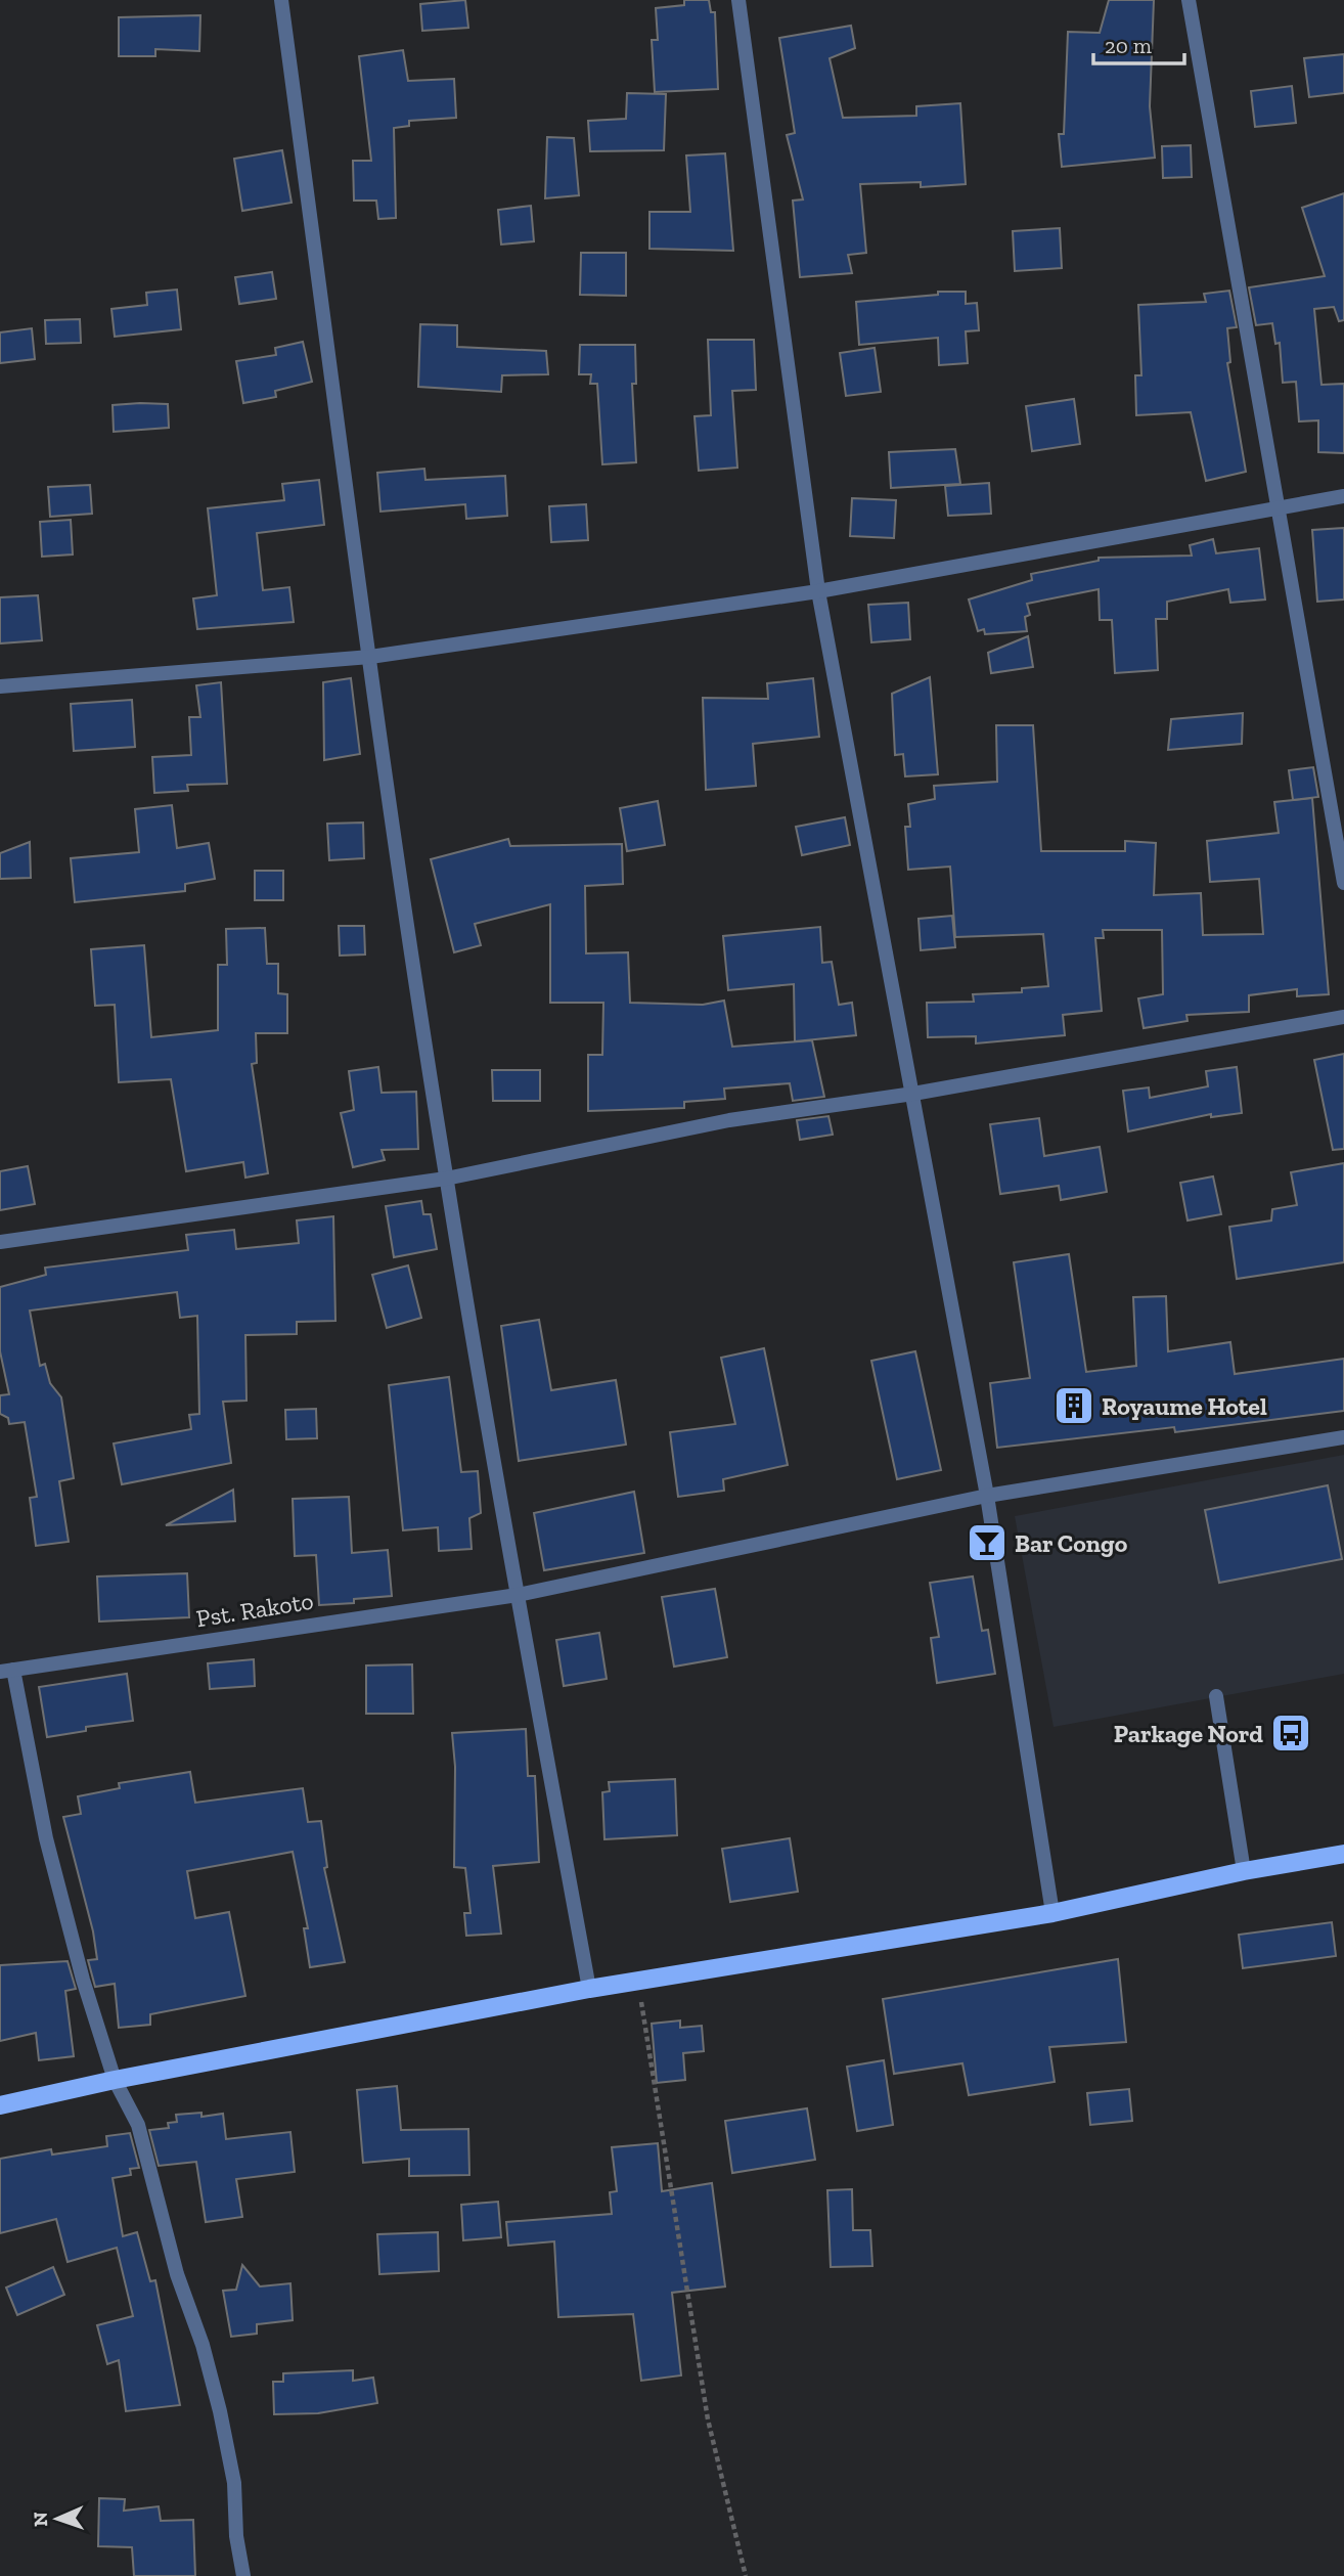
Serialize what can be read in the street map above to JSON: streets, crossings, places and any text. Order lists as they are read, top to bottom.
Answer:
{
  "streets": {
    "street": ["Pst. Rakoto"]
  },
  "places": {
    "building": ["Royaume Hotel"],
    "bar": ["Bar Congo"],
    "bus stop": ["Parkage Nord"]
  },
  "scale_bar": "20 m",
  "north": "left"
}
